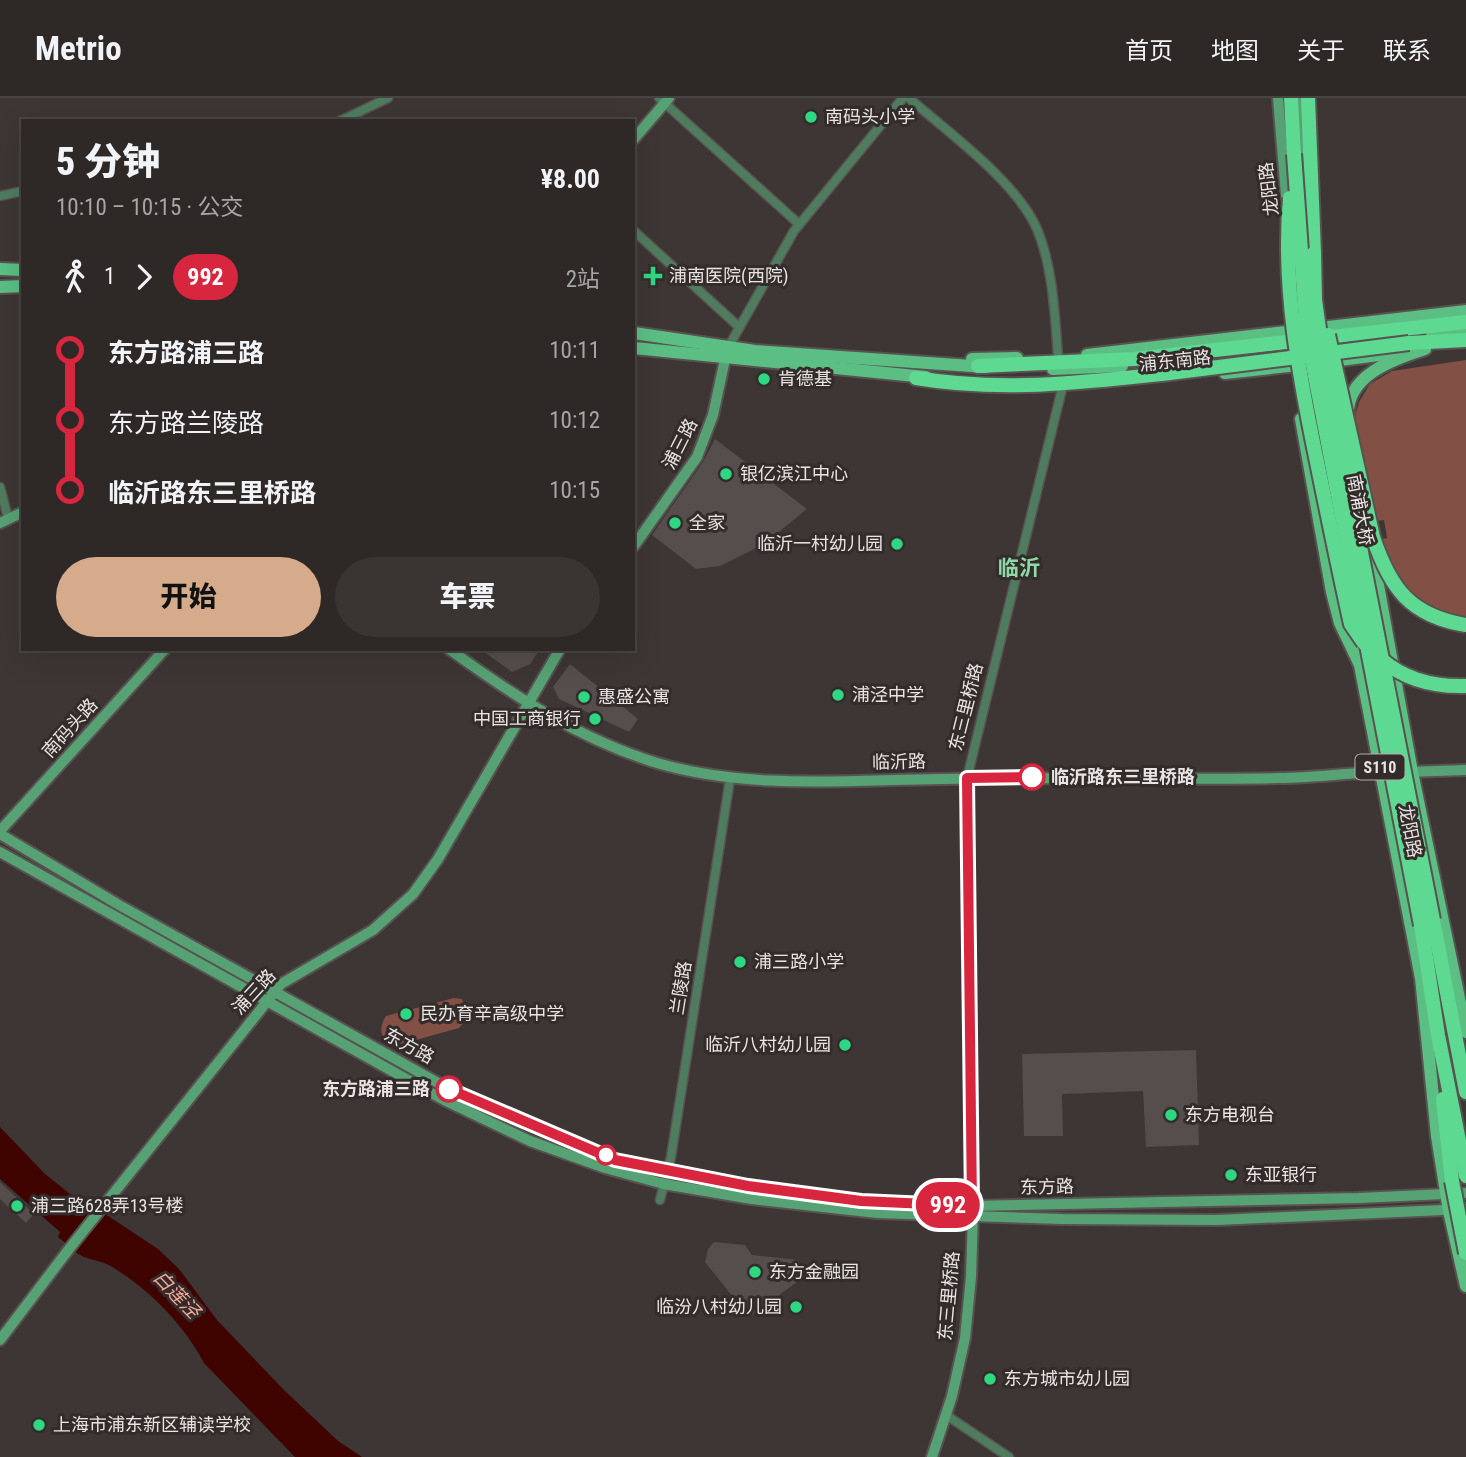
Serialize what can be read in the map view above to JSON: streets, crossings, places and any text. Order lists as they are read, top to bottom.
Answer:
{
  "streets": {
    "highway": ["南浦大桥"],
    "main road": [
      "龙阳路",
      "浦东南路",
      "浦三路",
      "东三里桥路",
      "南码头路",
      "临沂路",
      "S110",
      "东方路"
    ],
    "street": ["兰陵路"]
  },
  "crossings": [
    ["龙阳路", "浦东南路"],
    ["龙阳路", "临沂路"],
    ["龙阳路", "东方路"],
    ["浦东南路", "浦三路"],
    ["浦东南路", "东三里桥路"],
    ["浦三路", "临沂路"],
    ["浦三路", "东方路"],
    ["东三里桥路", "临沂路"],
    ["东三里桥路", "东方路"],
    ["南码头路", "东方路"],
    ["临沂路", "兰陵路"],
    ["兰陵路", "东方路"]
  ],
  "districts": ["临沂"],
  "water": ["白莲泾"],
  "places": {
    "other": [
      "南码头小学",
      "肯德基",
      "银亿滨江中心",
      "全家",
      "临沂一村幼儿园",
      "浦泾中学",
      "惠盛公寓",
      "中国工商银行",
      "临沂路东三里桥路",
      "浦三路小学",
      "民办育辛高级中学",
      "临沂八村幼儿园",
      "东方路浦三路",
      "东方电视台",
      "东亚银行",
      "浦三路628弄13号楼",
      "东方金融园",
      "临汾八村幼儿园",
      "东方城市幼儿园",
      "上海市浦东新区辅读学校"
    ],
    "health": ["浦南医院(西院)"]
  },
  "lines": ["bus line 992"],
  "page": {
    "header": "Metrio",
    "nav": [
      "首页",
      "地图",
      "关于",
      "联系"
    ],
    "on_map": "992",
    "heading": ["5 分钟", "10:10 – 10:15 · 公交", "¥8.00"],
    "legs": ["1", "992", "2站"],
    "list": [
      {
        "name": "东方路浦三路",
        "value": "10:11"
      },
      {
        "name": "东方路兰陵路",
        "value": "10:12"
      },
      {
        "name": "临沂路东三里桥路",
        "value": "10:15"
      }
    ],
    "buttons": ["开始", "车票"]
  }
}
